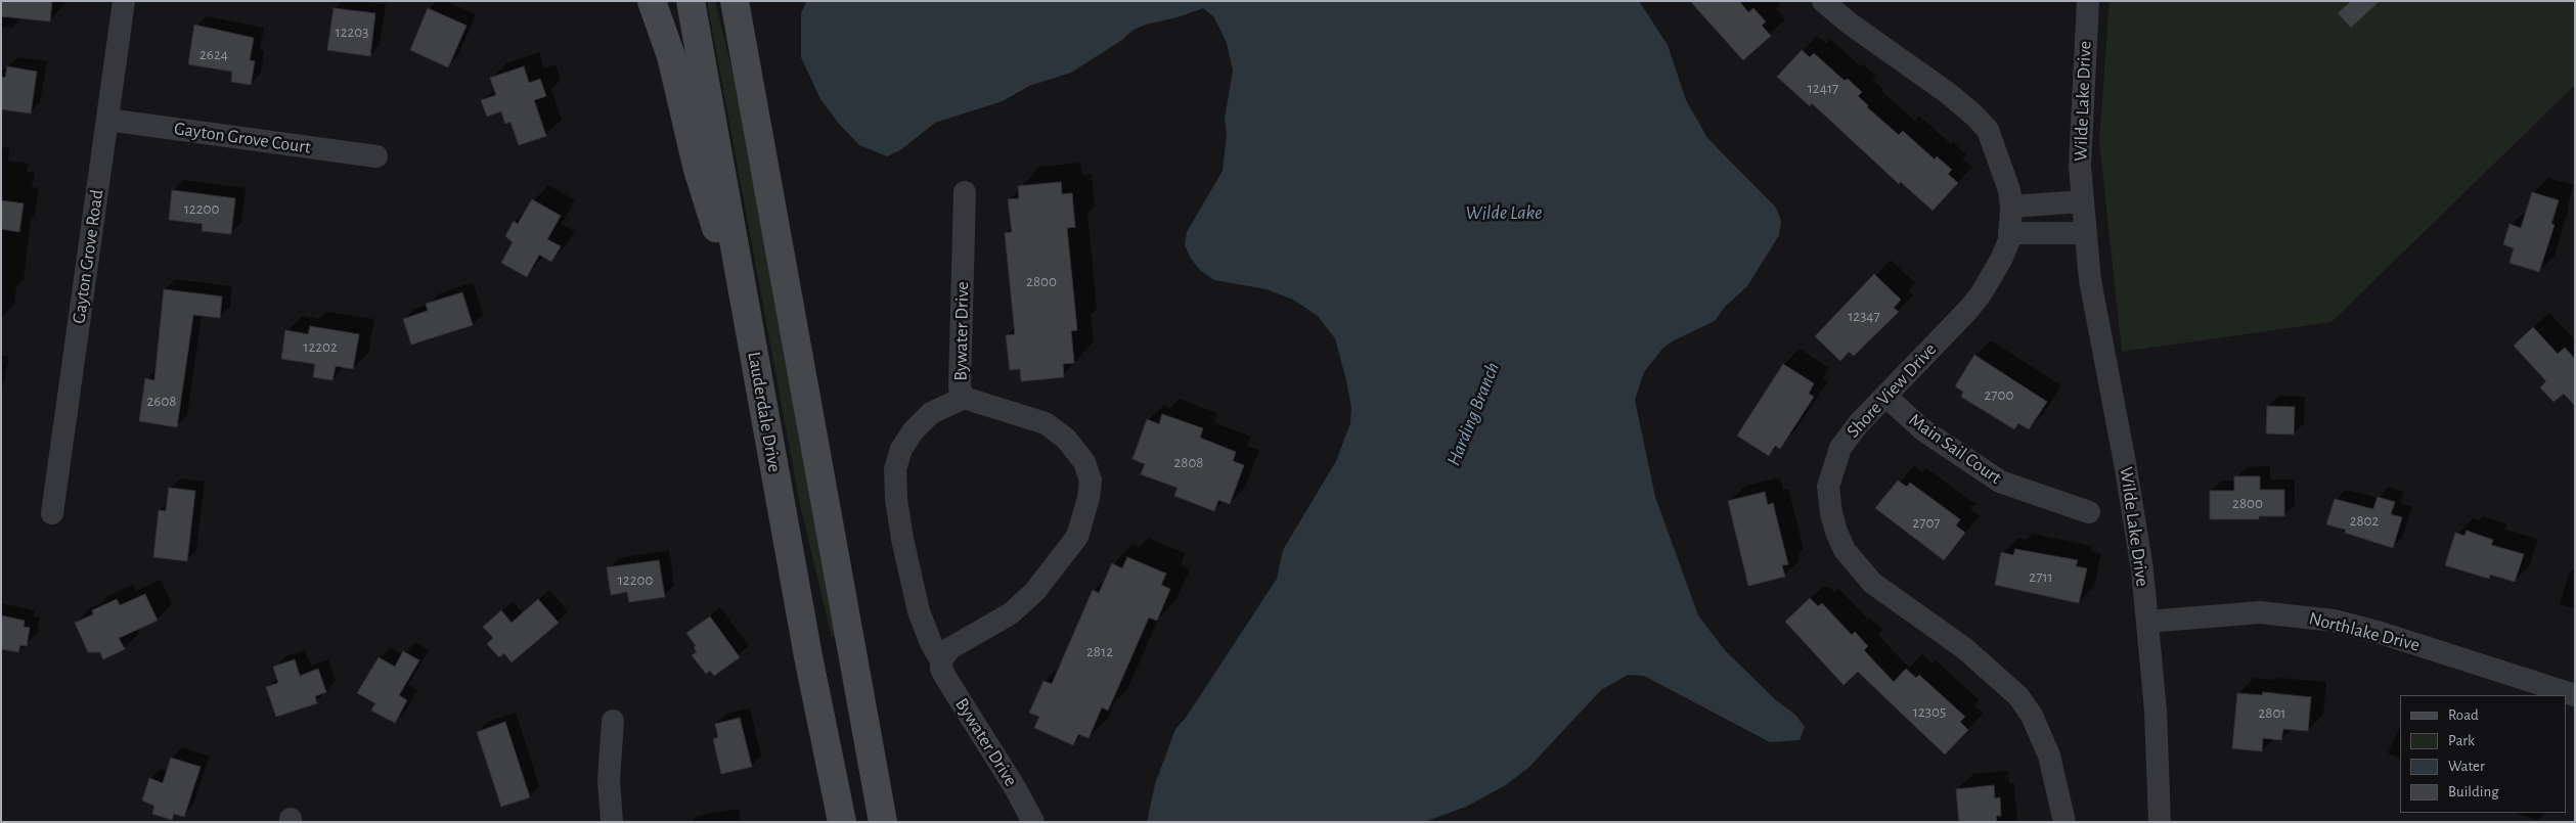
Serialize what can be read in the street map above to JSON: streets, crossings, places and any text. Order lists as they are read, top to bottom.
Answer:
{
  "streets": {
    "main road": ["Lauderdale Drive"],
    "street": [
      "Wilde Lake Drive",
      "Gayton Grove Court",
      "Gayton Grove Road",
      "Bywater Drive",
      "Shore View Drive",
      "Main Sail Court",
      "Northlake Drive"
    ]
  },
  "crossings": [
    ["Wilde Lake Drive", "Northlake Drive"],
    ["Gayton Grove Court", "Gayton Grove Road"],
    ["Shore View Drive", "Main Sail Court"]
  ],
  "water": ["Wilde Lake", "Harding Branch"],
  "house_numbers": [
    "12203",
    "2624",
    "12417",
    "12200",
    "2800",
    "12347",
    "12202",
    "2700",
    "2608",
    "2808",
    "2800",
    "2802",
    "2707",
    "2711",
    "12200",
    "2812",
    "12305",
    "2801"
  ],
  "legend": [
    "Road",
    "Park",
    "Water",
    "Building"
  ]
}
